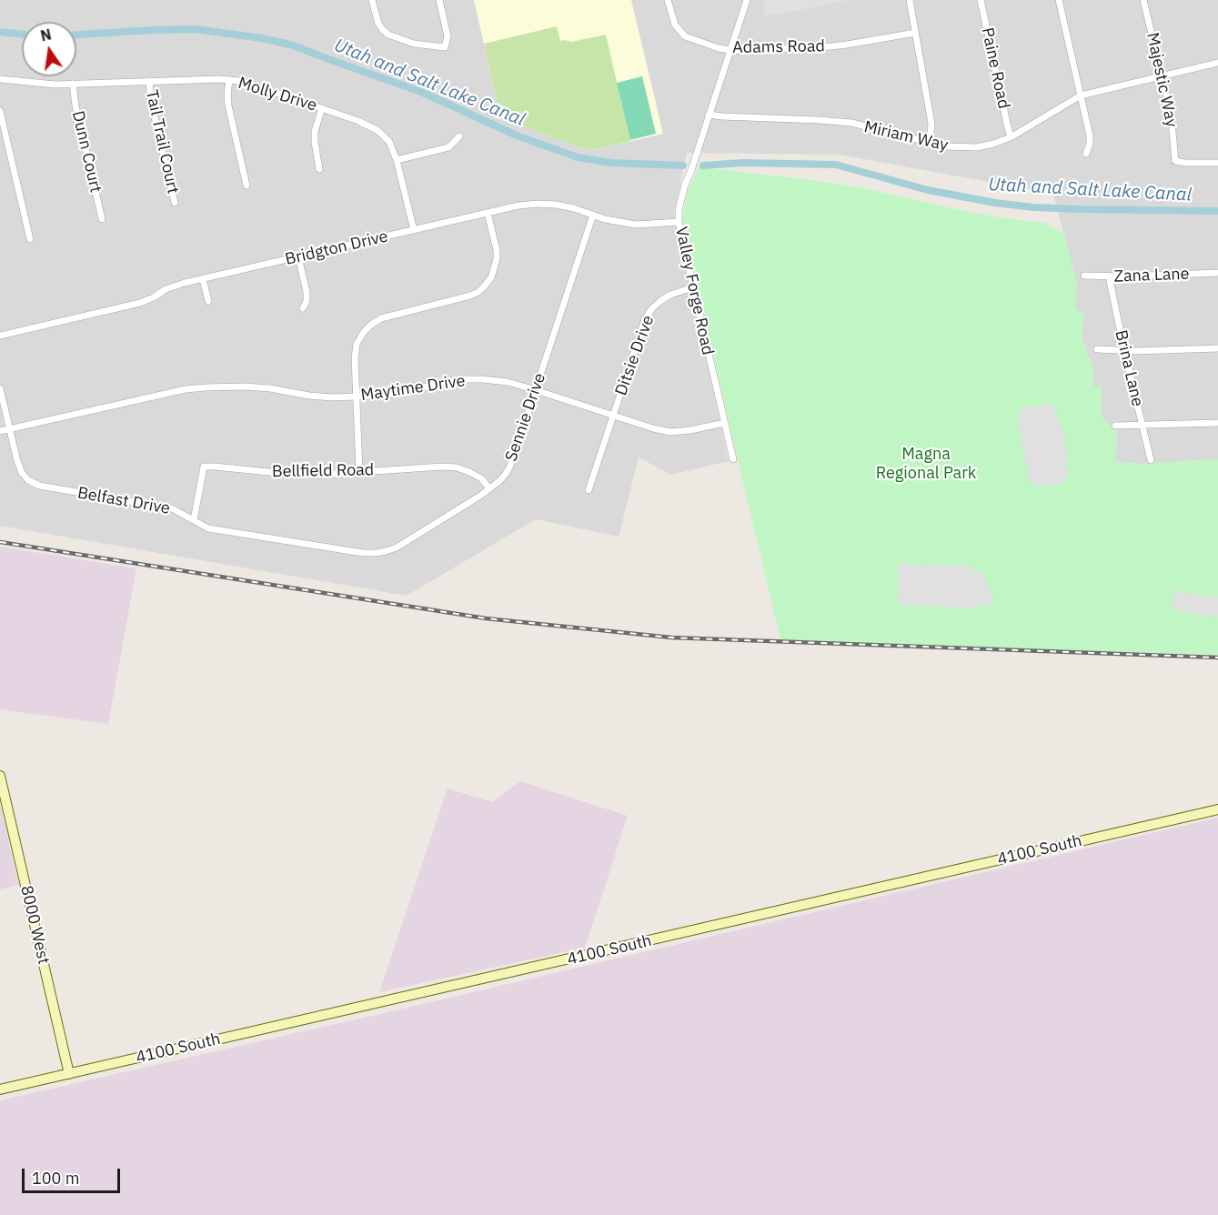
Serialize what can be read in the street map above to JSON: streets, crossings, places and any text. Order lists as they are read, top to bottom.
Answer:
{
  "streets": {
    "main road": ["4100 South", "8000 West"],
    "street": [
      "Adams Road",
      "Paine Road",
      "Majestic Way",
      "Molly Drive",
      "Miriam Way",
      "Tail Trail Court",
      "Dunn Court",
      "Bridgton Drive",
      "Zana Lane",
      "Valley Forge Road",
      "Ditsie Drive",
      "Brina Lane",
      "Maytime Drive",
      "Sennie Drive",
      "Bellfield Road",
      "Belfast Drive"
    ]
  },
  "crossings": [
    ["Adams Road", "Valley Forge Road"],
    ["Paine Road", "Miriam Way"],
    ["Majestic Way", "Miriam Way"],
    ["Molly Drive", "Tail Trail Court"],
    ["Molly Drive", "Dunn Court"],
    ["Molly Drive", "Bridgton Drive"],
    ["Miriam Way", "Valley Forge Road"],
    ["Bridgton Drive", "Valley Forge Road"],
    ["Bridgton Drive", "Sennie Drive"],
    ["Zana Lane", "Brina Lane"],
    ["Valley Forge Road", "Ditsie Drive"],
    ["Valley Forge Road", "Maytime Drive"],
    ["Ditsie Drive", "Maytime Drive"],
    ["Maytime Drive", "Sennie Drive"],
    ["Maytime Drive", "Belfast Drive"],
    ["Sennie Drive", "Bellfield Road"],
    ["Sennie Drive", "Belfast Drive"],
    ["Bellfield Road", "Belfast Drive"],
    ["4100 South", "8000 West"]
  ],
  "water": ["Utah and Salt Lake Canal"],
  "parks": ["Magna Regional Park"],
  "scale_bar": "100 m",
  "north": "top"
}
